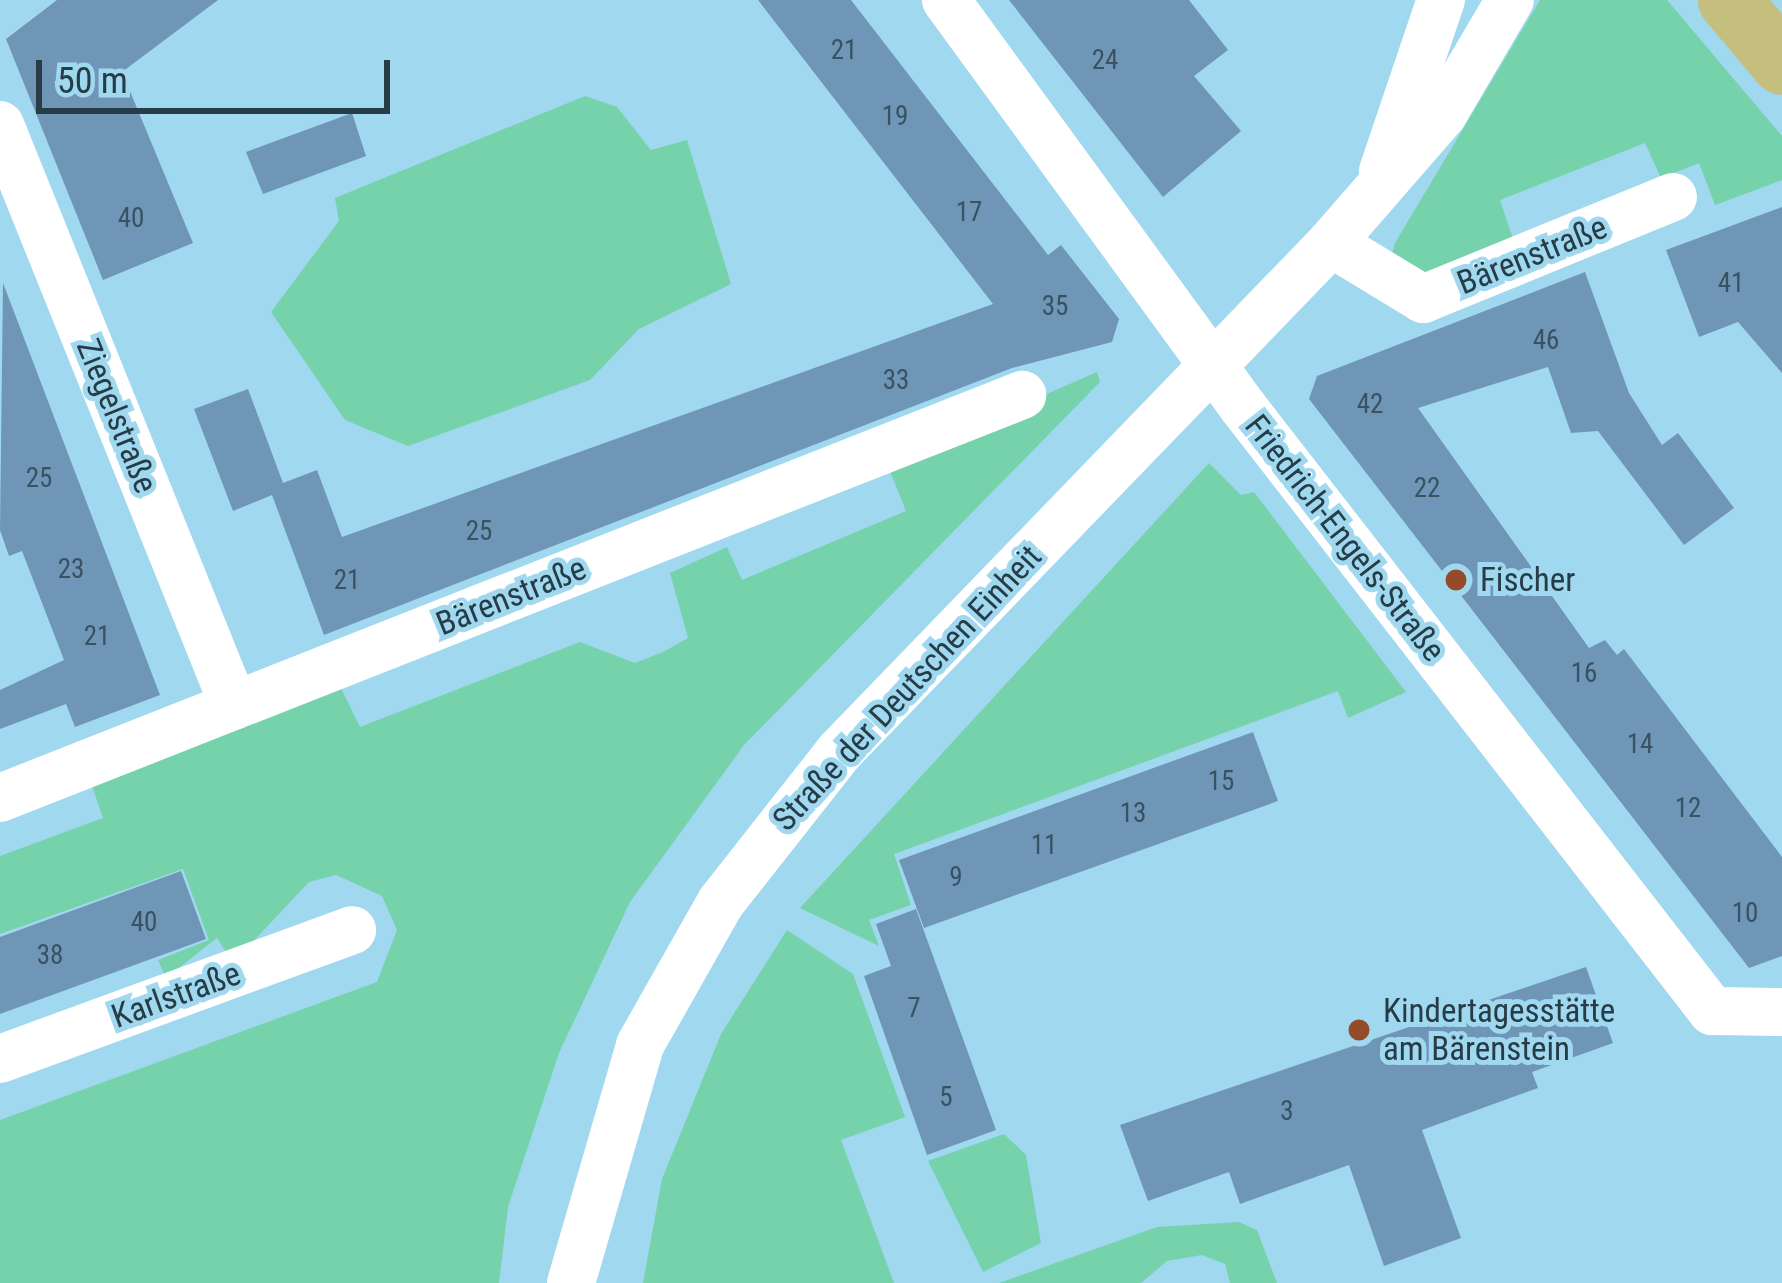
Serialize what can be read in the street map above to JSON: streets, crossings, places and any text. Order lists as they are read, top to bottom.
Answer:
{
  "streets": {
    "street": [
      "Bärenstraße",
      "Ziegelstraße",
      "Friedrich-Engels-Straße",
      "Straße der Deutschen Einheit",
      "Karlstraße"
    ]
  },
  "crossings": [
    ["Bärenstraße", "Ziegelstraße"],
    ["Bärenstraße", "Straße der Deutschen Einheit"],
    ["Friedrich-Engels-Straße", "Straße der Deutschen Einheit"]
  ],
  "places": ["Fischer", "Kindertagesstätte am Bärenstein"],
  "house_numbers": [
    "21",
    "24",
    "19",
    "17",
    "40",
    "41",
    "35",
    "46",
    "33",
    "42",
    "25",
    "22",
    "25",
    "23",
    "21",
    "21",
    "16",
    "14",
    "15",
    "12",
    "13",
    "11",
    "9",
    "10",
    "40",
    "38",
    "7",
    "5",
    "3"
  ],
  "scale_bar": "50 m"
}
